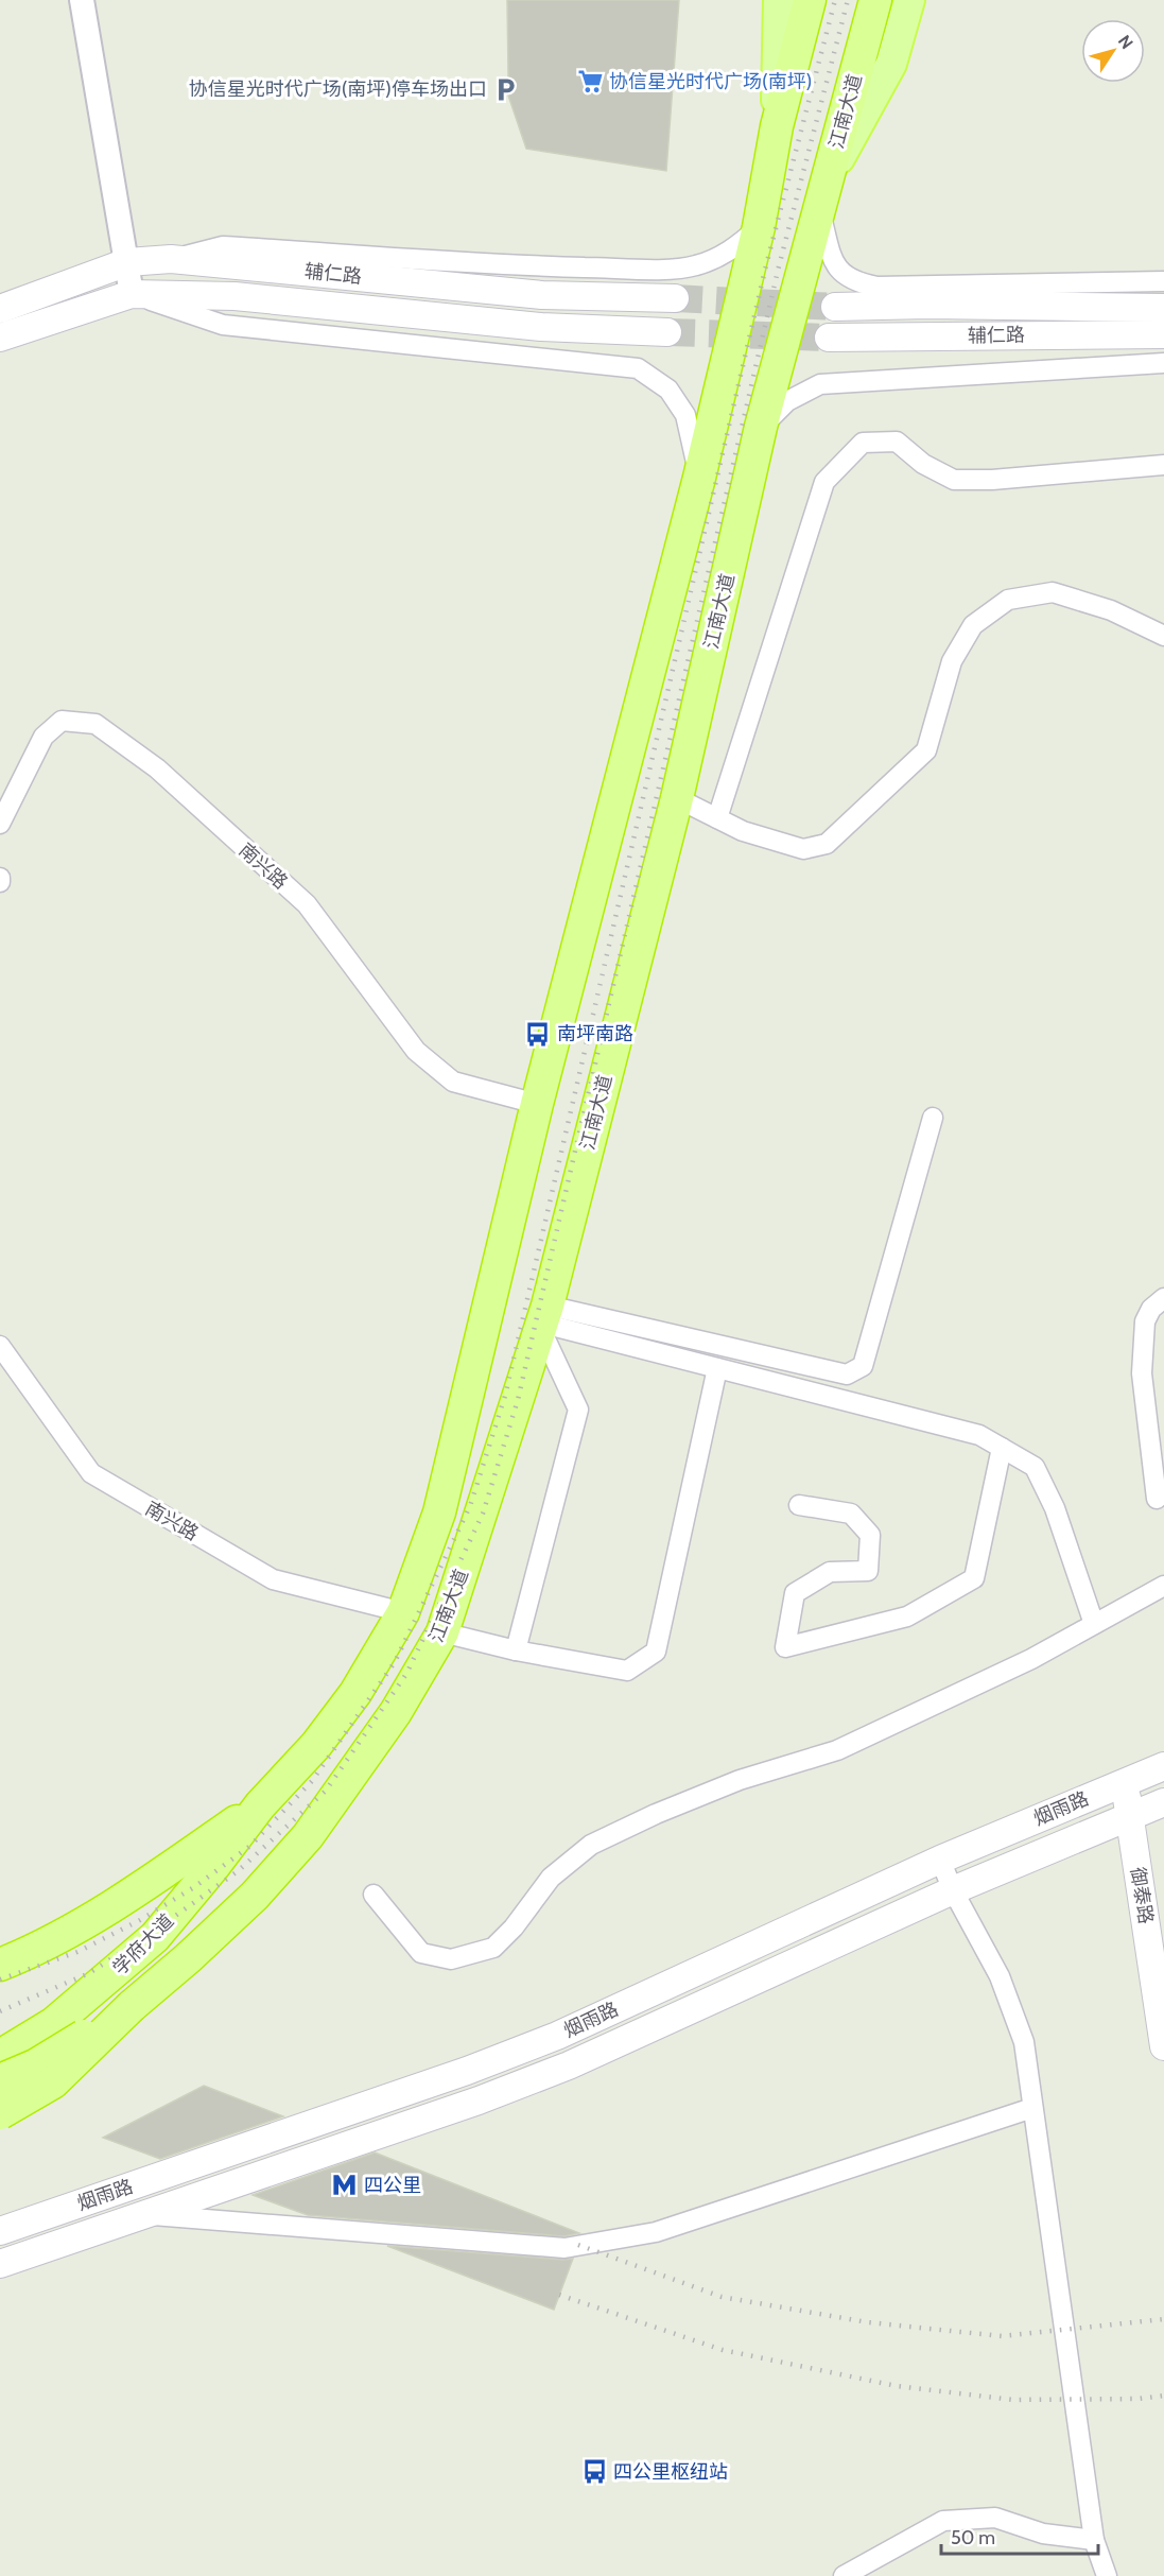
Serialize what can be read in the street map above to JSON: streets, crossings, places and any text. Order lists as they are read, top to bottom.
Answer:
{
  "streets": {
    "highway": ["江南大道", "学府大道"],
    "main road": ["辅仁路", "烟雨路", "御泰路"],
    "street": ["南兴路"]
  },
  "crossings": [
    ["江南大道", "学府大道"],
    ["烟雨路", "御泰路"]
  ],
  "places": {
    "supermarket": ["协信星光时代广场(南坪)"],
    "parking": ["协信星光时代广场(南坪)停车场出口"],
    "bus stop": ["南坪南路", "四公里枢纽站"],
    "metro station": ["四公里"]
  },
  "scale_bar": "50 m",
  "north": "top right"
}
